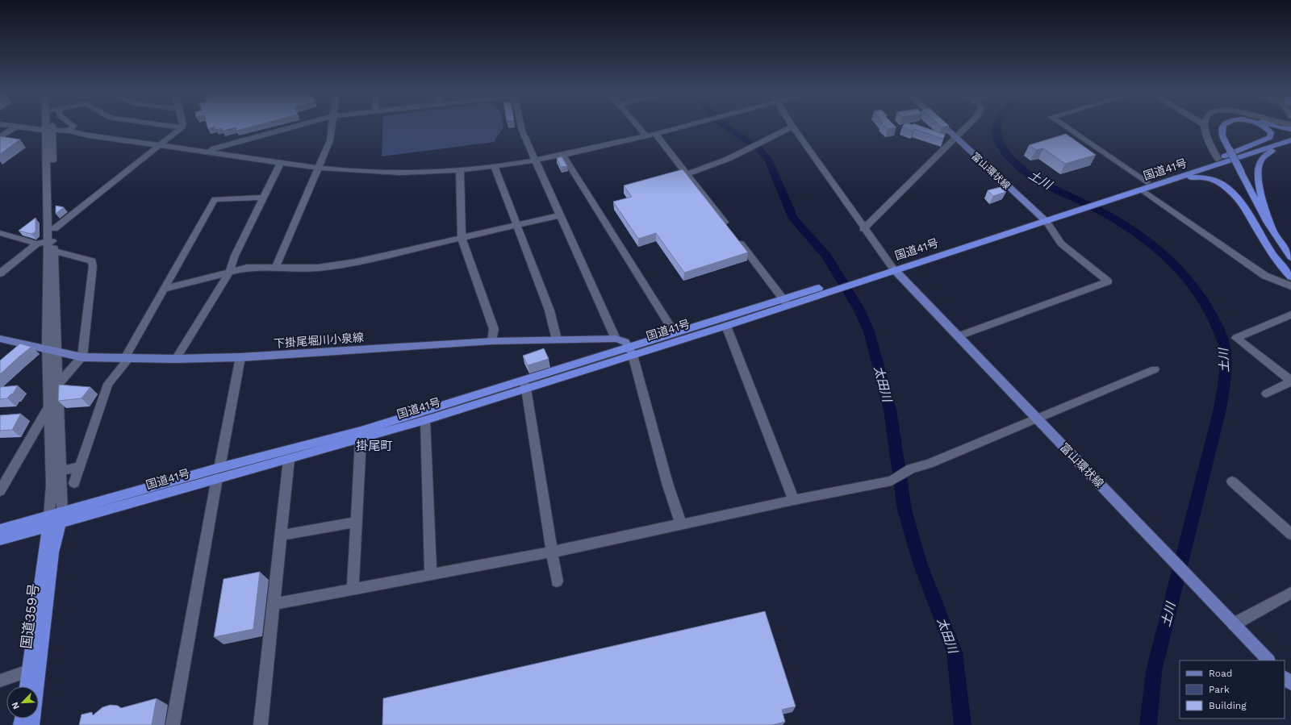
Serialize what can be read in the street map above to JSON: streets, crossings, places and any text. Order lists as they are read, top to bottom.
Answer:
{
  "streets": {
    "highway": ["国道41号", "国道359号"],
    "main road": ["富山環状線", "下掛尾堀川小泉線"]
  },
  "crossings": [
    ["国道41号", "富山環状線"],
    ["国道41号", "国道359号"]
  ],
  "districts": ["掛尾町"],
  "water": ["土川", "太田川"],
  "legend": ["Road", "Park", "Building"],
  "north": "bottom left"
}
